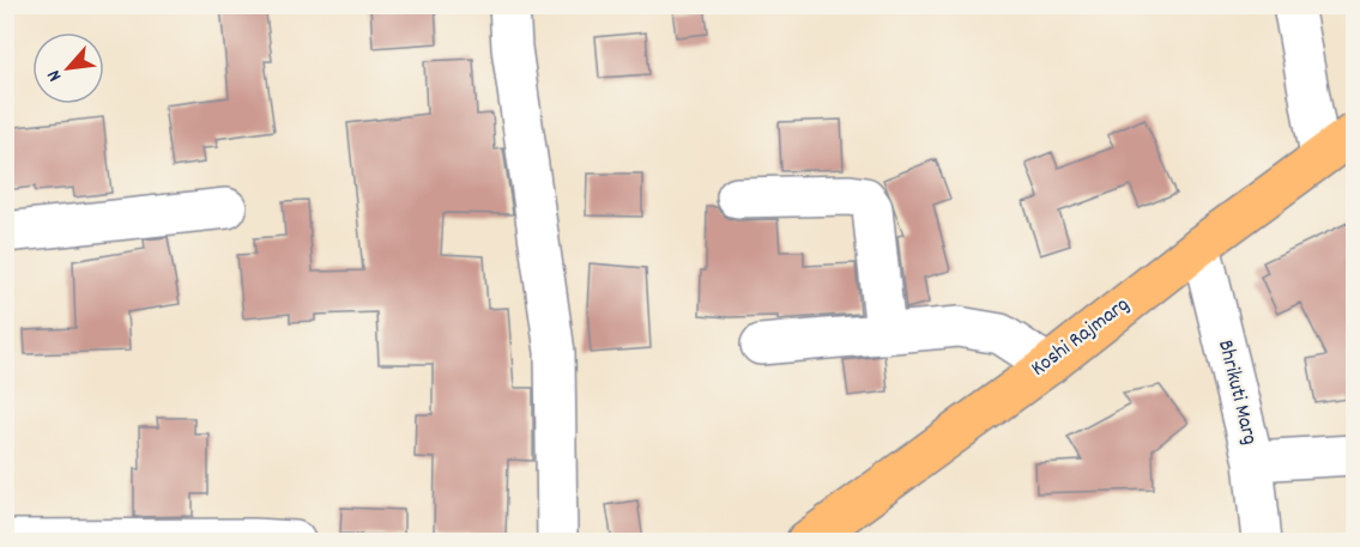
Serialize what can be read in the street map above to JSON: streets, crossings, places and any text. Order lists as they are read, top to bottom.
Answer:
{
  "streets": {
    "main road": ["Koshi Rajmarg"],
    "street": ["Bhrikuti Marg"]
  },
  "crossings": [
    ["Koshi Rajmarg", "Bhrikuti Marg"]
  ],
  "north": "bottom left"
}
